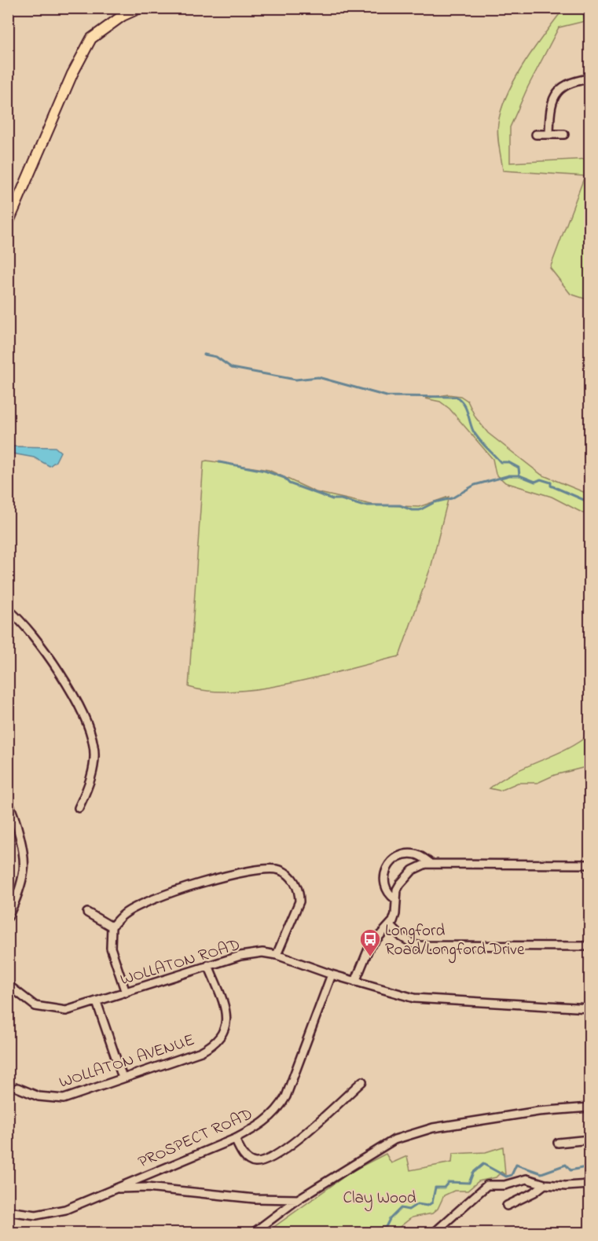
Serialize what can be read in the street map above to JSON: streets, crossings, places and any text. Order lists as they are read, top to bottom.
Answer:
{
  "streets": {
    "street": ["WOLLATON ROAD", "WOLLATON AVENUE", "PROSPECT ROAD"]
  },
  "crossings": [
    ["WOLLATON ROAD", "WOLLATON AVENUE"],
    ["WOLLATON ROAD", "PROSPECT ROAD"]
  ],
  "parks": ["Clay Wood"],
  "places": {
    "bus stop": ["Longford Road/Longford Drive"]
  }
}
